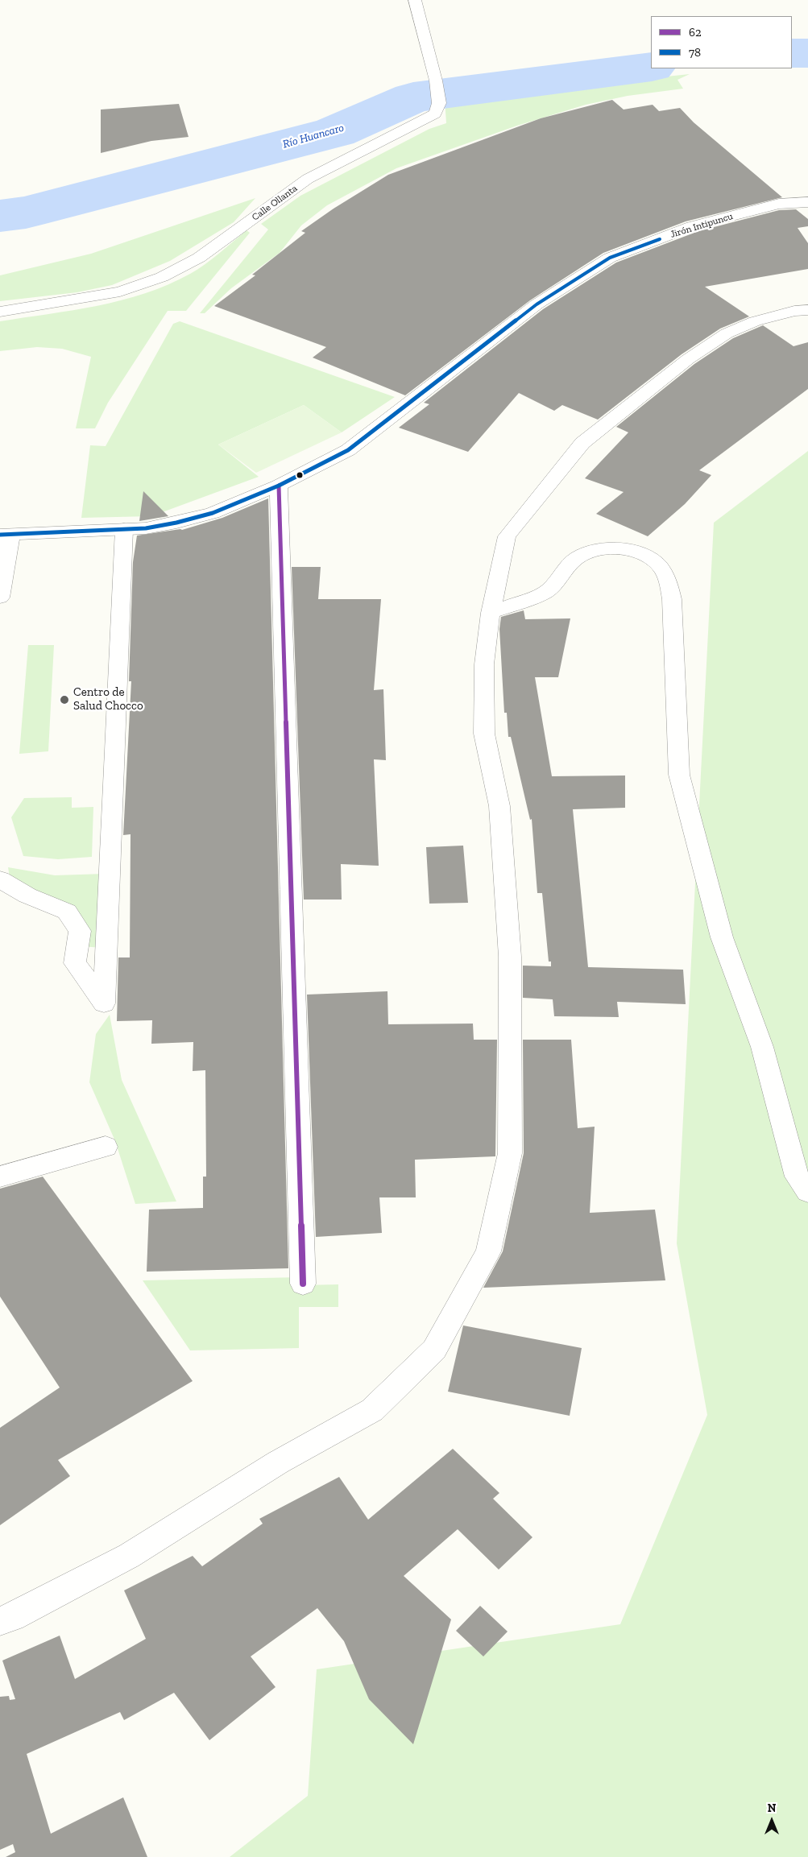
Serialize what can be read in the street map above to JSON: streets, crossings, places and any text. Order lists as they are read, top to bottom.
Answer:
{
  "streets": {
    "street": ["Calle Ollanta", "Jirón Intipuncu"]
  },
  "water": ["Río Huancaro"],
  "places": ["Centro de Salud Chocco"],
  "lines": ["transit line 78", "transit line 62"],
  "legend": ["62", "78"],
  "north": "top"
}
